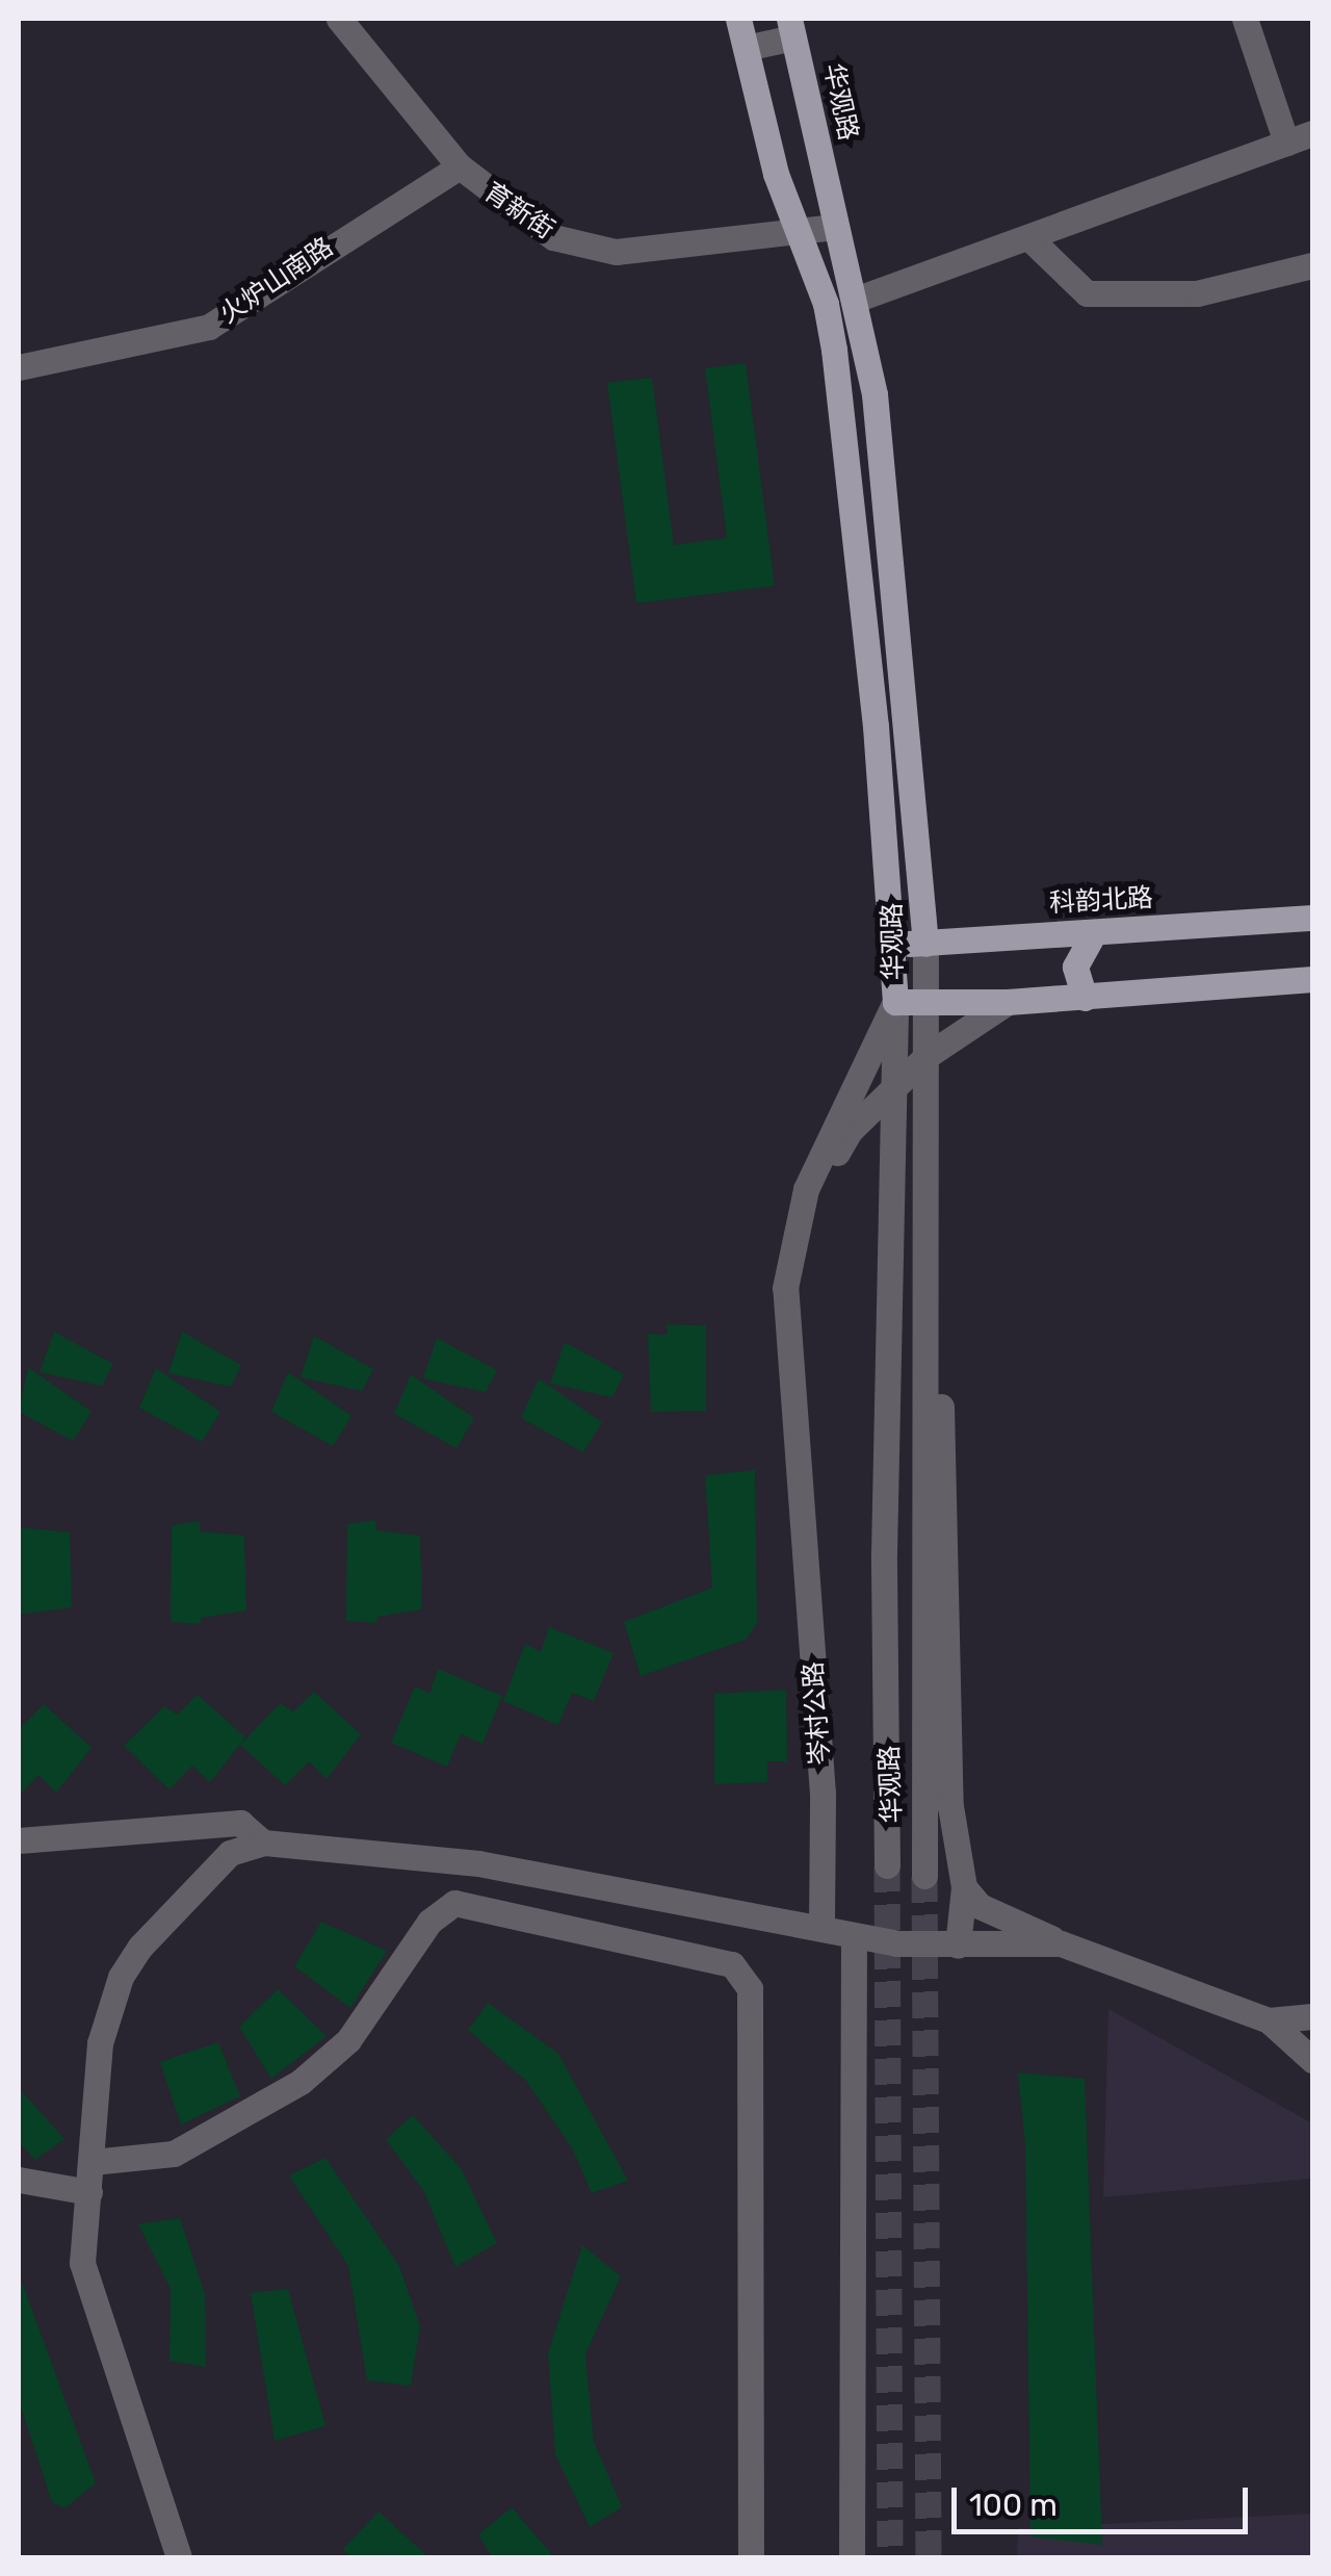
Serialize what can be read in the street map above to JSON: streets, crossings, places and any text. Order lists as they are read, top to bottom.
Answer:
{
  "streets": {
    "main road": ["华观路", "科韵北路"],
    "street": ["育新街", "火炉山南路", "岑村公路"]
  },
  "crossings": [
    ["华观路", "育新街"],
    ["华观路", "科韵北路"],
    ["华观路", "岑村公路"],
    ["育新街", "火炉山南路"]
  ],
  "scale_bar": "100 m"
}
